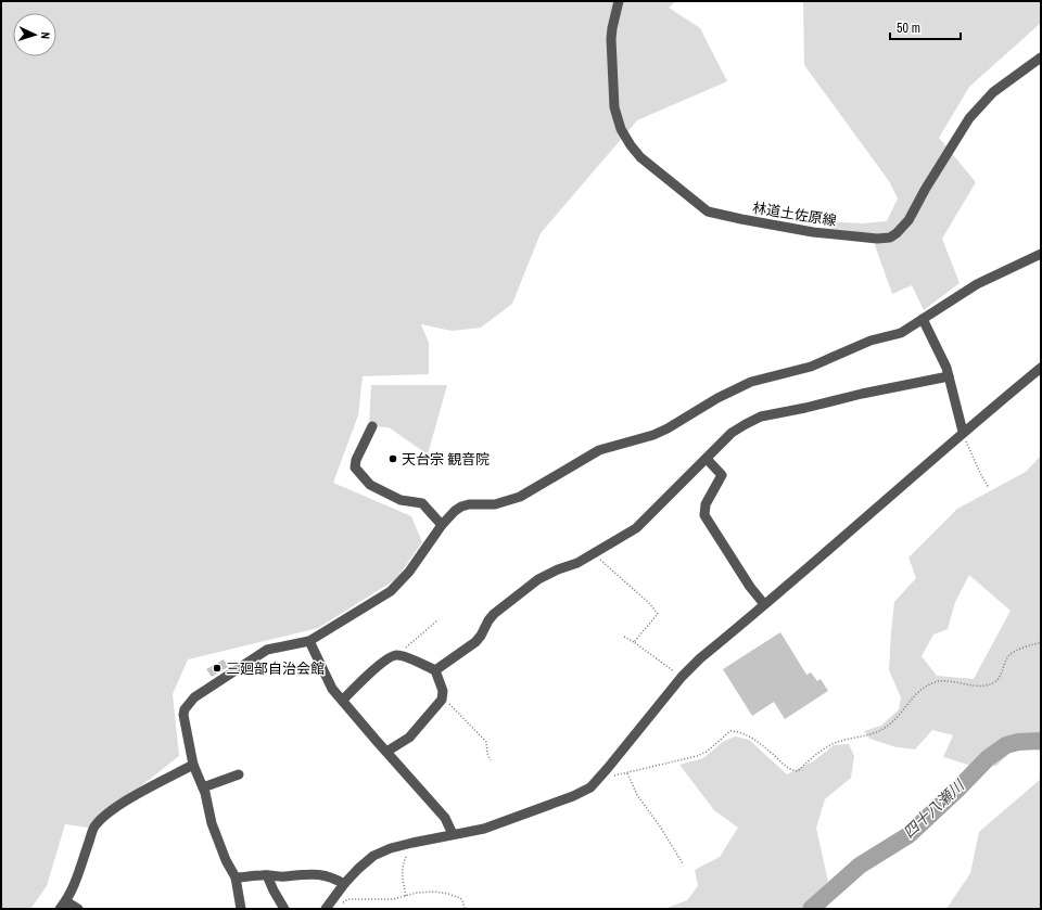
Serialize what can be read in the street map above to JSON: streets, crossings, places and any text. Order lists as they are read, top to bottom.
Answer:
{
  "streets": {
    "street": ["林道土佐原線"]
  },
  "water": ["四十八瀬川"],
  "places": ["天台宗 観音院", "三廻部自治会館"],
  "scale_bar": "50 m",
  "north": "right"
}
